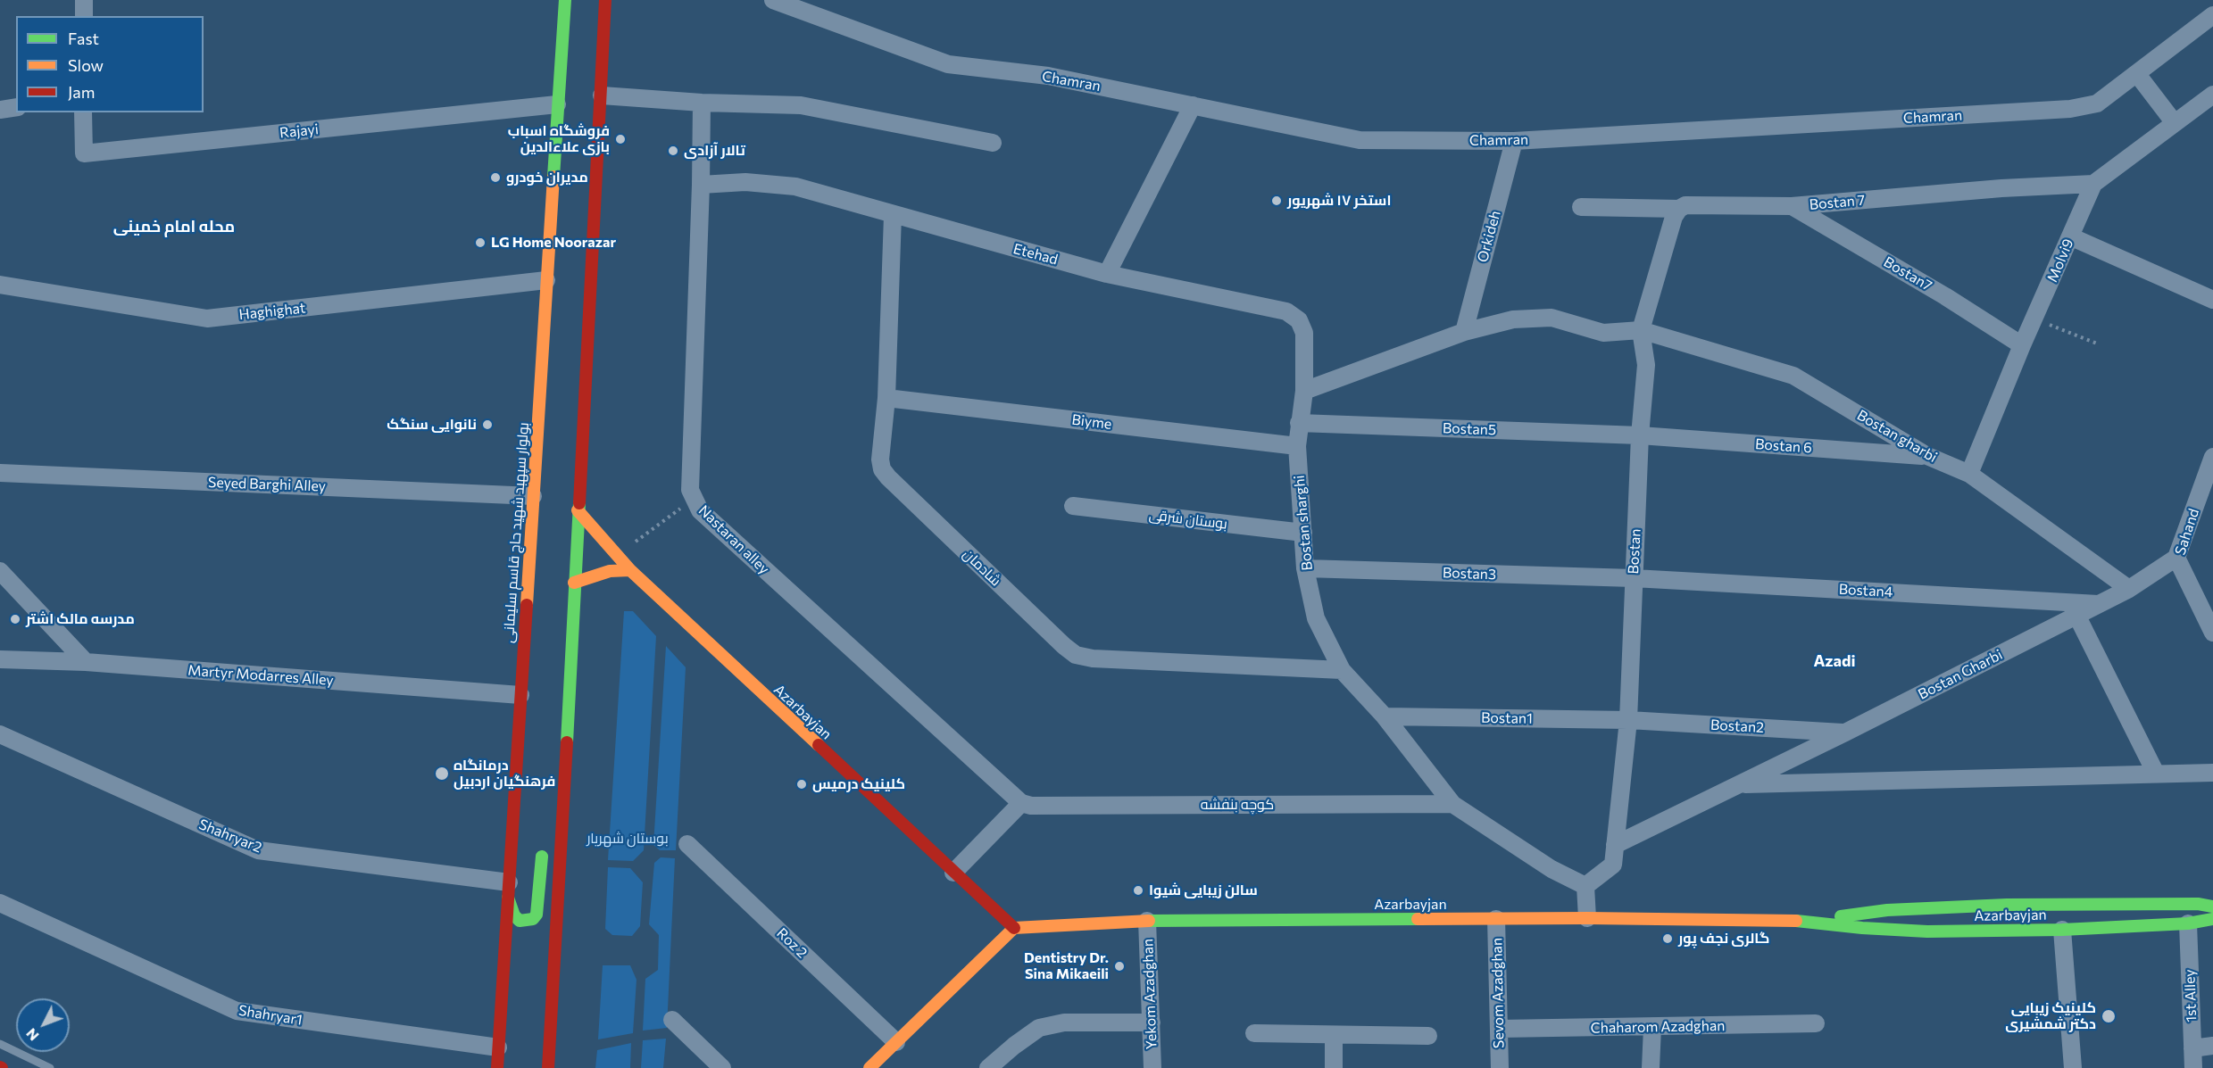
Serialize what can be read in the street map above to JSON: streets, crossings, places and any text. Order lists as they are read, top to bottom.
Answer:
{
  "streets": {
    "street": [
      "Chamran",
      "Rajayi",
      "Bostan 7",
      "Orkideh",
      "Etehad",
      "Molvi9",
      "Bostan7",
      "Haghighat",
      "Biyme",
      "Bostan5",
      "Bostan gharbi",
      "Bostan 6",
      "Seyed Barghi Alley",
      "بوستان شرقی",
      "Bostan sharghi",
      "Sahand",
      "بولوار سپهبد شهید حاج قاسم سلیمانی",
      "Nastaran alley",
      "Bostan",
      "شادمان",
      "Bostan3",
      "Bostan4",
      "Bostan Gharbi",
      "Martyr Modarres Alley",
      "Azarbayjan",
      "Bostan1",
      "Bostan2",
      "کوچه بنفشه",
      "Shahryar2",
      "Roz 2",
      "Sevom Azadghan",
      "Yekom Azadghan",
      "1st Alley",
      "Shahryar1",
      "Chaharom Azadghan"
    ]
  },
  "crossings": [
    ["Chamran", "Orkideh"],
    ["Rajayi", "بولوار سپهبد شهید حاج قاسم سلیمانی"],
    ["Bostan 7", "Molvi9"],
    ["Bostan 7", "Bostan7"],
    ["Bostan 7", "Bostan"],
    ["Etehad", "Bostan sharghi"],
    ["Etehad", "Nastaran alley"],
    ["Etehad", "شادمان"],
    ["Molvi9", "Bostan7"],
    ["Molvi9", "Bostan gharbi"],
    ["Haghighat", "بولوار سپهبد شهید حاج قاسم سلیمانی"],
    ["Biyme", "Bostan sharghi"],
    ["Biyme", "شادمان"],
    ["Bostan5", "Bostan 6"],
    ["Bostan5", "Bostan sharghi"],
    ["Bostan5", "Bostan"],
    ["Bostan gharbi", "Bostan 6"],
    ["Bostan gharbi", "Bostan"],
    ["Bostan gharbi", "Bostan Gharbi"],
    ["Bostan 6", "Bostan"],
    ["Seyed Barghi Alley", "بولوار سپهبد شهید حاج قاسم سلیمانی"],
    ["بوستان شرقی", "Bostan sharghi"],
    ["Bostan sharghi", "Bostan"],
    ["Bostan sharghi", "شادمان"],
    ["Bostan sharghi", "Bostan3"],
    ["Bostan sharghi", "Bostan1"],
    ["Bostan sharghi", "کوچه بنفشه"],
    ["Sahand", "Bostan Gharbi"],
    ["بولوار سپهبد شهید حاج قاسم سلیمانی", "Martyr Modarres Alley"],
    ["بولوار سپهبد شهید حاج قاسم سلیمانی", "Shahryar2"],
    ["بولوار سپهبد شهید حاج قاسم سلیمانی", "Shahryar1"],
    ["Nastaran alley", "کوچه بنفشه"],
    ["Bostan", "Bostan3"],
    ["Bostan", "Bostan4"],
    ["Bostan", "Bostan Gharbi"],
    ["Bostan", "Bostan1"],
    ["Bostan", "Bostan2"],
    ["Bostan3", "Bostan4"],
    ["Bostan4", "Bostan Gharbi"],
    ["Bostan Gharbi", "Bostan2"],
    ["Azarbayjan", "Sevom Azadghan"],
    ["Azarbayjan", "Yekom Azadghan"],
    ["Azarbayjan", "1st Alley"],
    ["Bostan1", "Bostan2"],
    ["Sevom Azadghan", "Chaharom Azadghan"]
  ],
  "districts": ["محله امام خمینی", "Azadi"],
  "parks": ["بوستان شهریار"],
  "places": [
    "فروشگاه اسباب بازی علاءالدین",
    "تالار آزادی",
    "مدیران خودرو",
    "استخر ١٧ شهریور",
    "LG Home Noorazar",
    "نانوایی سنگک",
    "مدرسه مالک اشتر",
    "درمانگاه فرهنگیان اردبیل",
    "کلینیک درمیس",
    "سالن زیبایی شیوا",
    "گالری نجف پور",
    "Dentistry Dr. Sina Mikaeili",
    "کلینیک زیبایی دکتر شمشیری"
  ],
  "legend": ["Fast", "Slow", "Jam"],
  "north": "bottom left"
}
